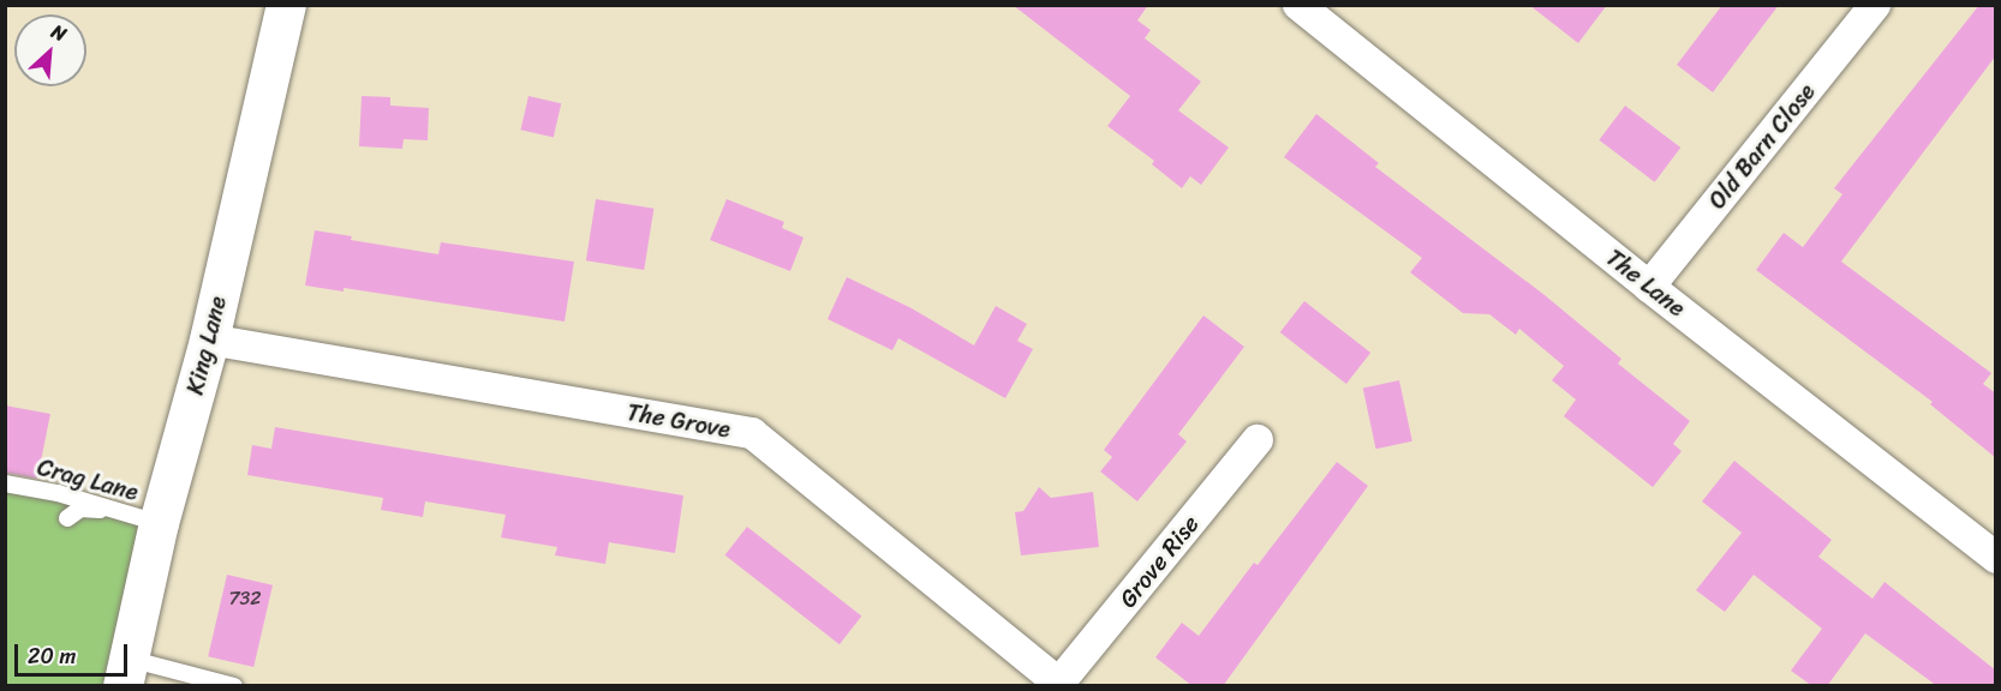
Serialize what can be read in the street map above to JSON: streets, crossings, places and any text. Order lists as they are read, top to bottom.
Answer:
{
  "streets": {
    "street": [
      "Old Barn Close",
      "The Lane",
      "King Lane",
      "The Grove",
      "Grove Rise"
    ],
    "lane": ["Crag Lane"]
  },
  "crossings": [
    ["Old Barn Close", "The Lane"],
    ["King Lane", "The Grove"],
    ["King Lane", "Crag Lane"],
    ["The Grove", "Grove Rise"]
  ],
  "house_numbers": ["732"],
  "scale_bar": "20 m",
  "north": "top right"
}
